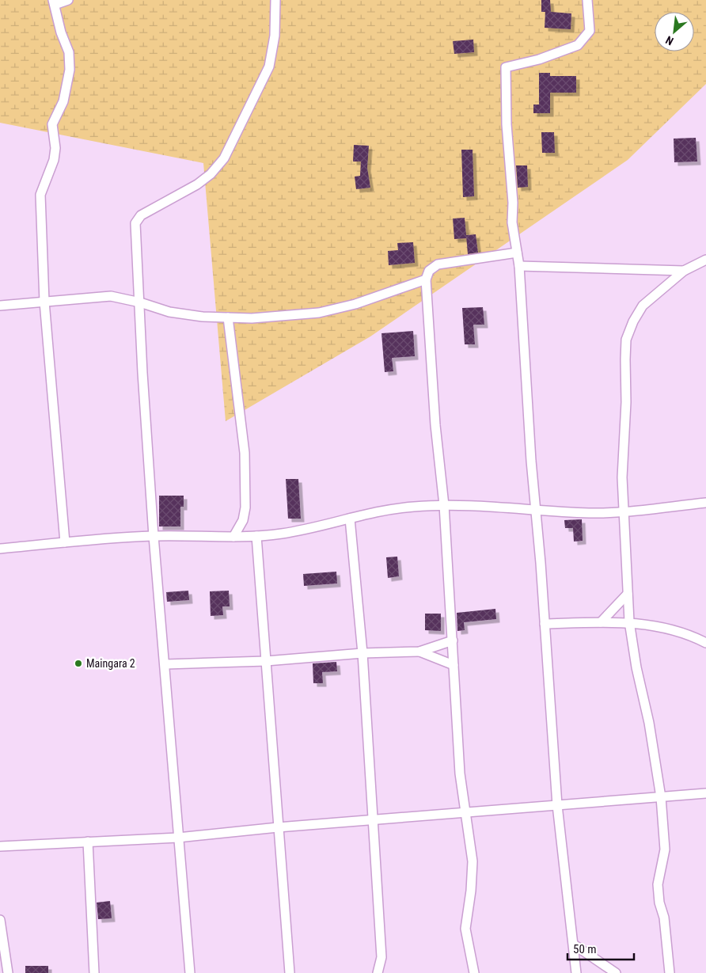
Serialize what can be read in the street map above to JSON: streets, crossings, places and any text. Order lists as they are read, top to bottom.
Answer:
{
  "places": ["Maingara 2"],
  "scale_bar": "50 m",
  "north": "bottom left"
}
